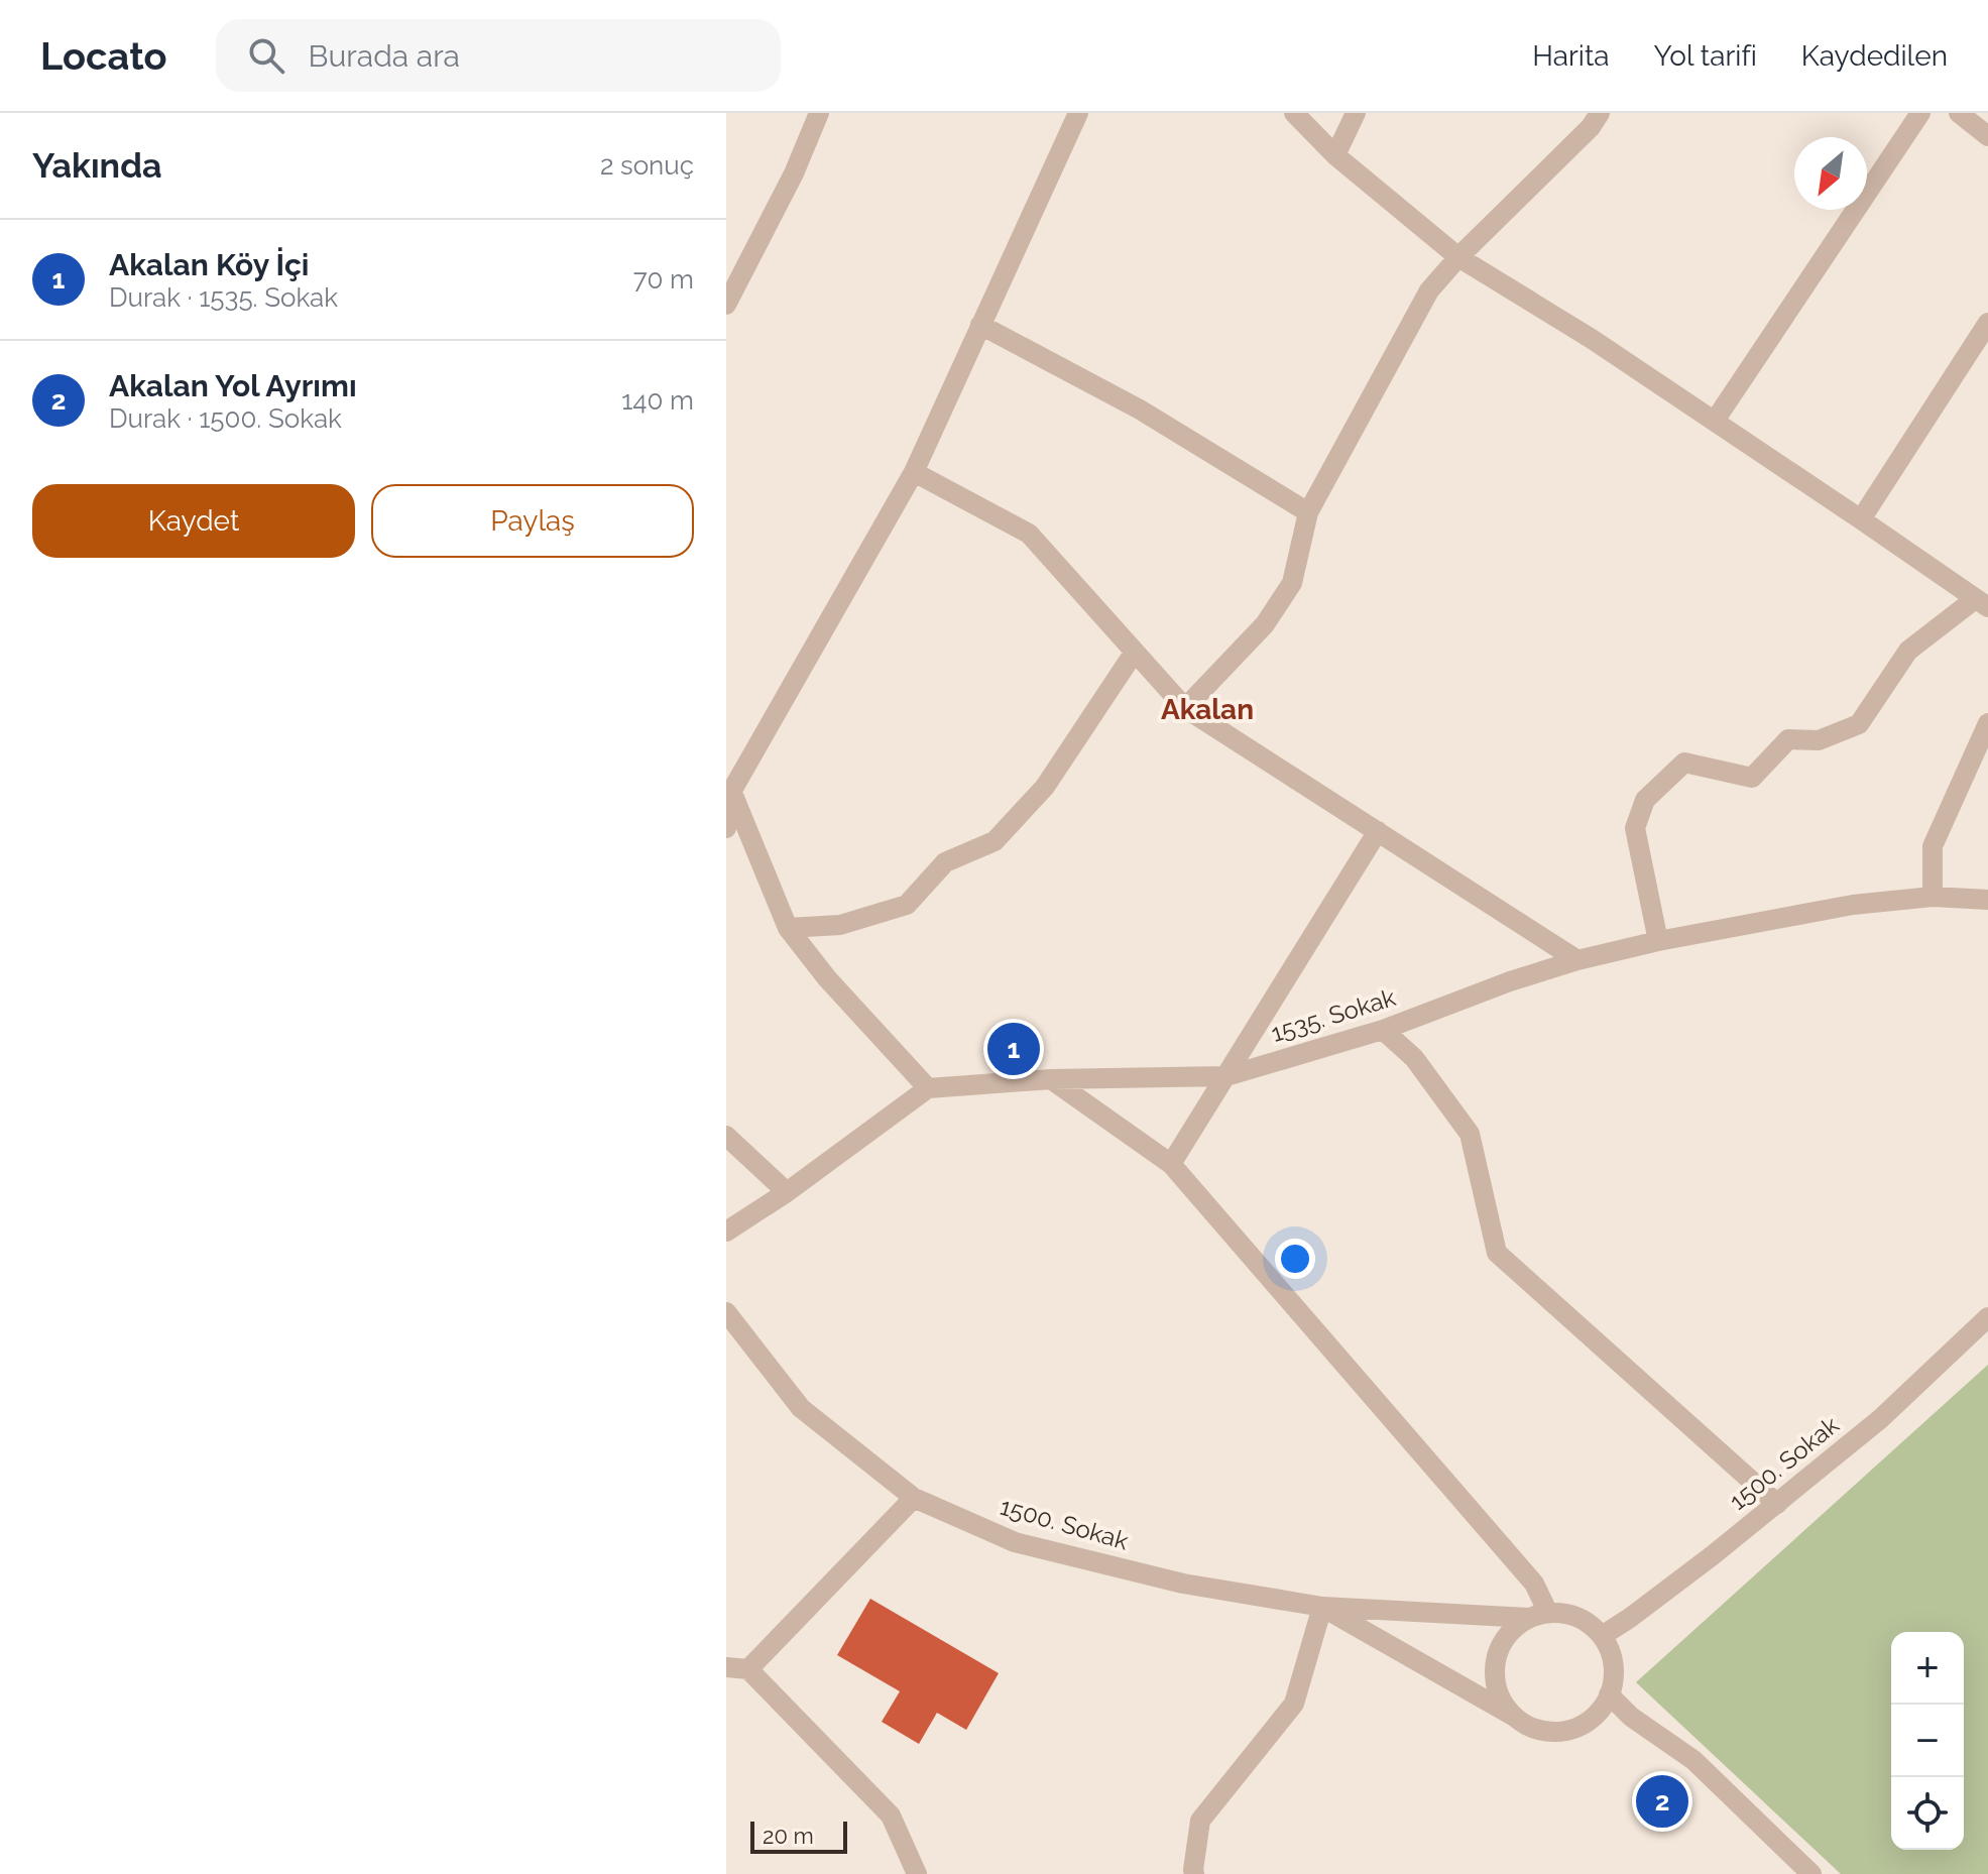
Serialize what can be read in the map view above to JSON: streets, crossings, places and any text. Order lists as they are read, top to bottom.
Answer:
{
  "streets": {
    "street": ["1535. Sokak", "1500. Sokak"]
  },
  "districts": ["Akalan"],
  "scale_bar": "20 m",
  "north": "bottom left",
  "page": {
    "header": "Locato",
    "search": "Burada ara",
    "nav": ["Harita", "Yol tarifi", "Kaydedilen"],
    "heading": ["Yakında", "2 sonuç"],
    "list": [
      {
        "mark": "1",
        "name": "Akalan Köy İçi",
        "note": "Durak · 1535. Sokak",
        "value": "70 m"
      },
      {
        "mark": "2",
        "name": "Akalan Yol Ayrımı",
        "note": "Durak · 1500. Sokak",
        "value": "140 m"
      }
    ],
    "buttons": ["Kaydet", "Paylaş"],
    "pins": ["1", "2"],
    "map_buttons": ["+", "−"],
    "scale": "20 m"
  }
}
